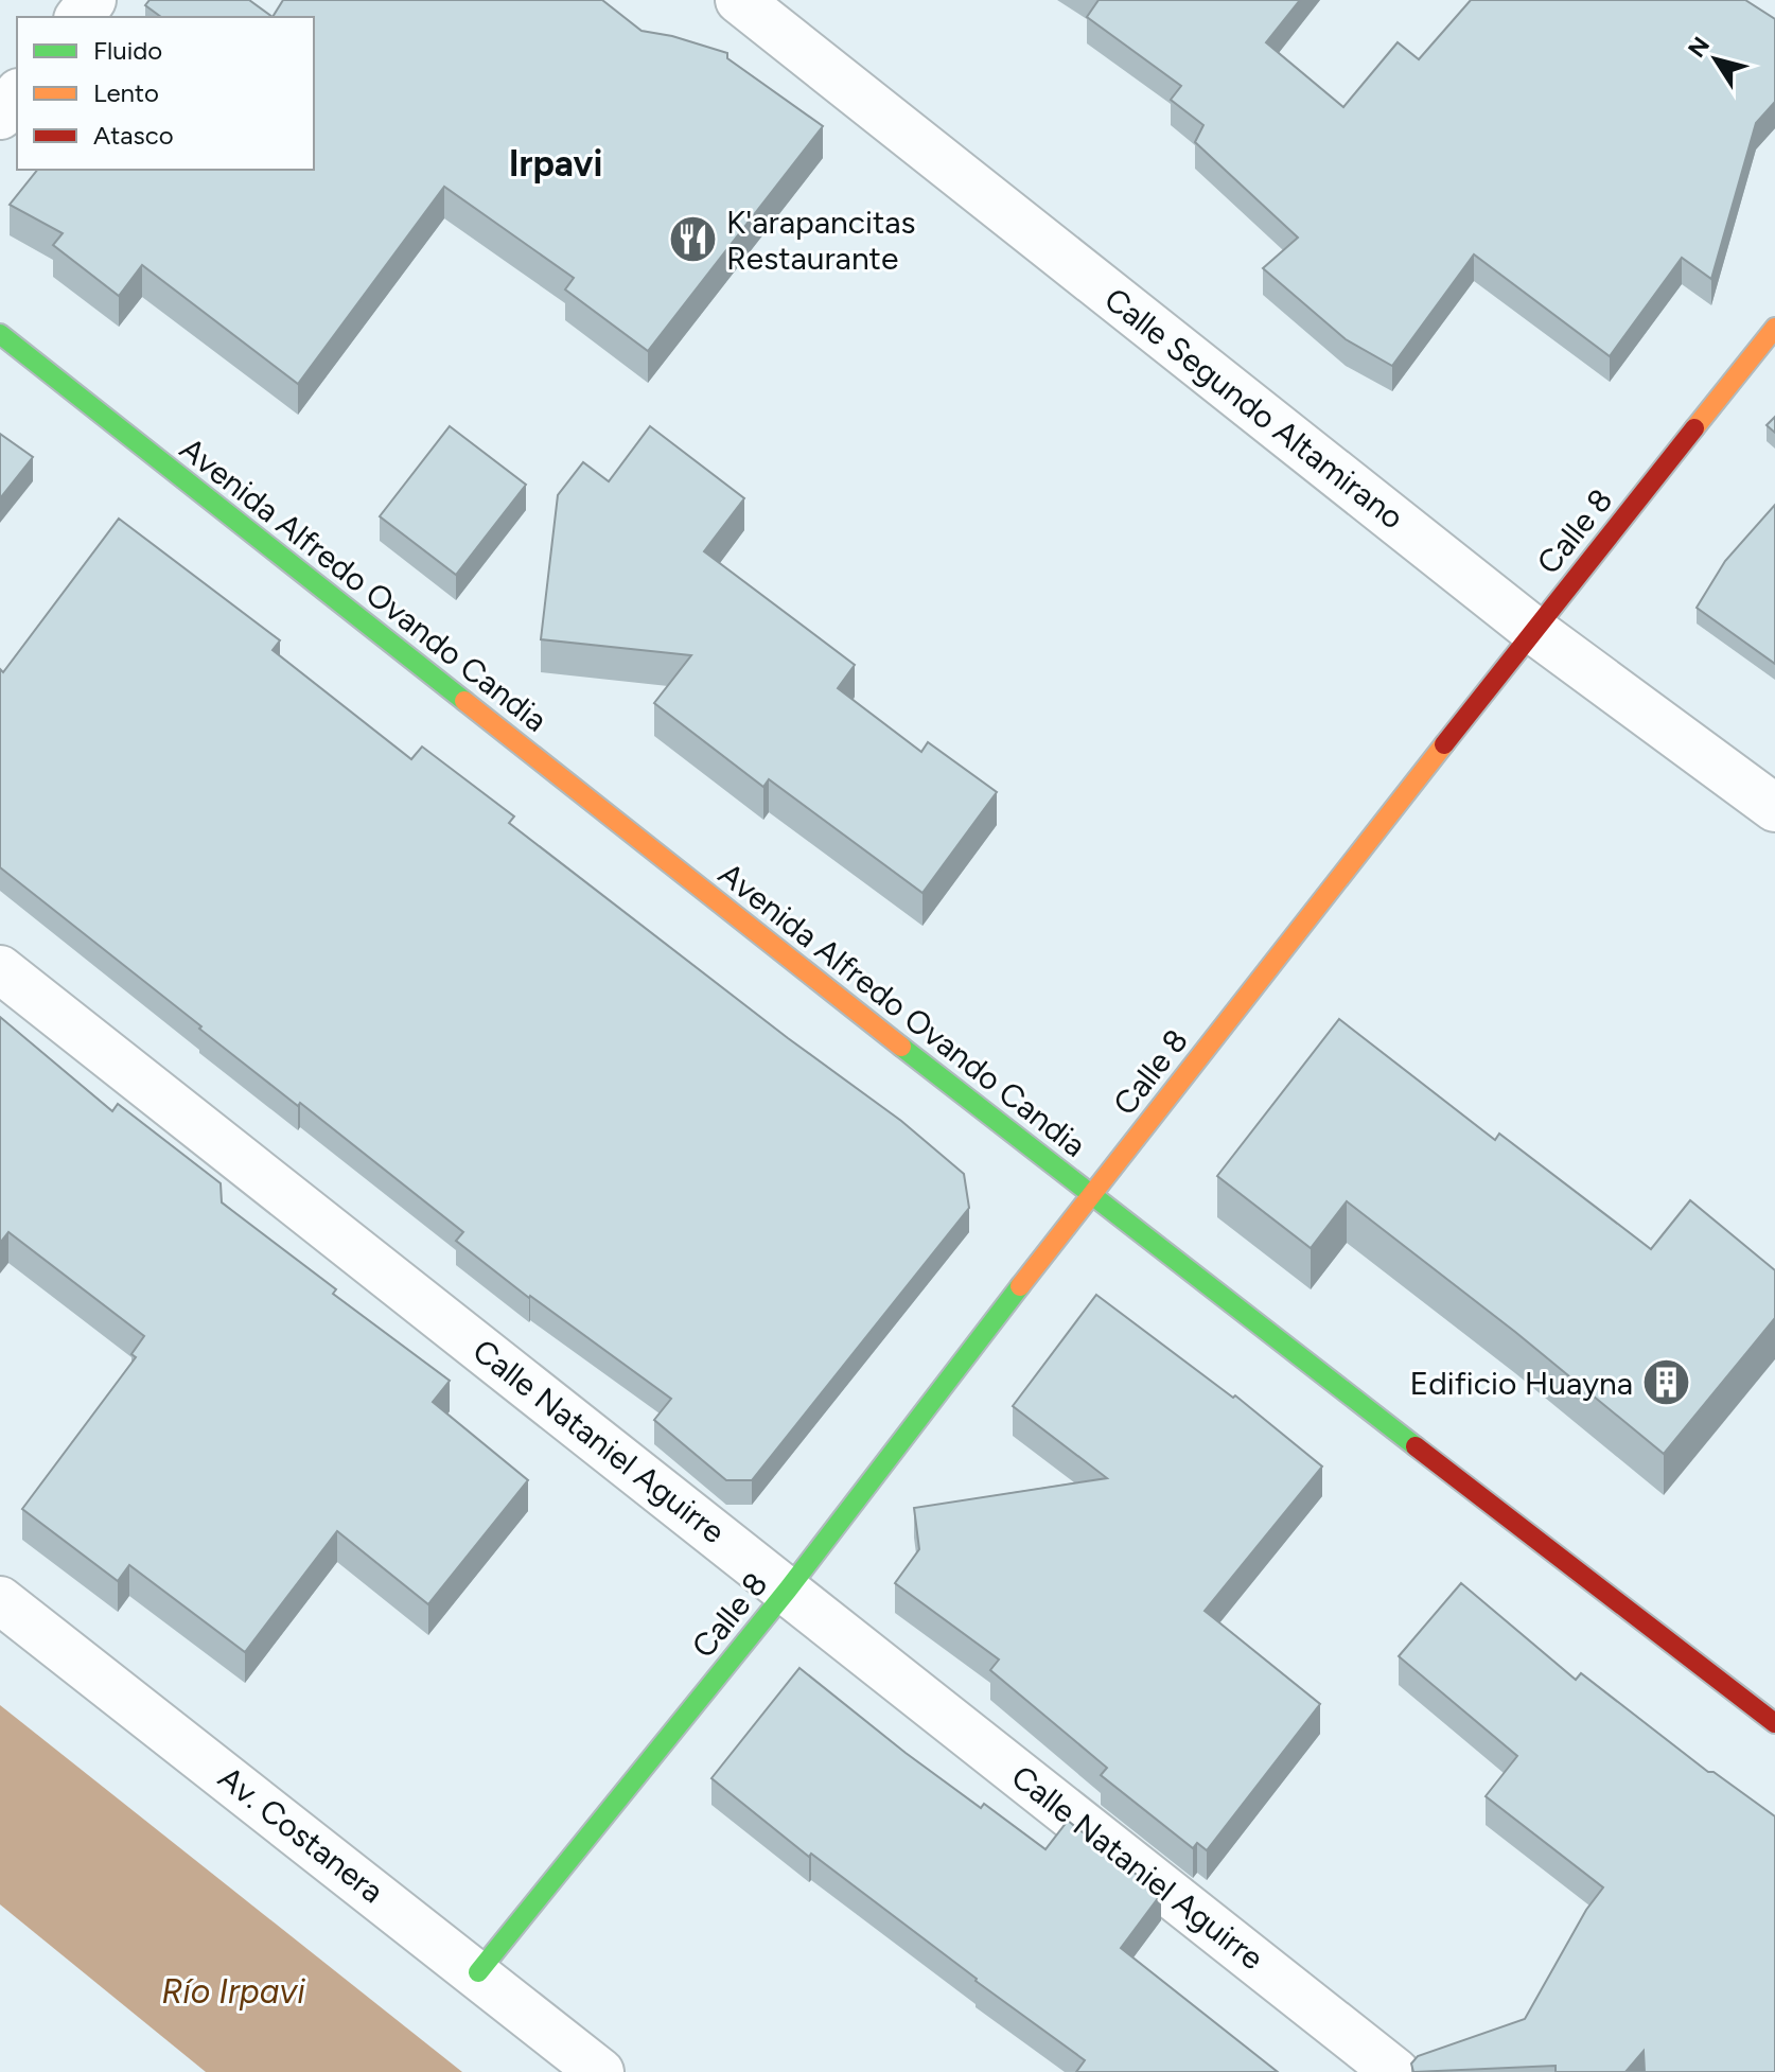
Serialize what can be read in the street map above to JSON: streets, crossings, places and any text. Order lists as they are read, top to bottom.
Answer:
{
  "streets": {
    "main road": ["Calle 8", "Avenida Alfredo Ovando Candia"],
    "street": ["Calle Segundo Altamirano", "Calle Nataniel Aguirre", "Av. Costanera"]
  },
  "crossings": [
    ["Calle Segundo Altamirano", "Calle 8"],
    ["Calle 8", "Avenida Alfredo Ovando Candia"],
    ["Calle 8", "Calle Nataniel Aguirre"],
    ["Calle 8", "Av. Costanera"]
  ],
  "districts": ["Irpavi"],
  "water": ["Río Irpavi"],
  "places": {
    "restaurant": ["K'arapancitas Restaurante"],
    "building": ["Edificio Huayna"]
  },
  "legend": ["Fluido", "Lento", "Atasco"],
  "north": "top left"
}
